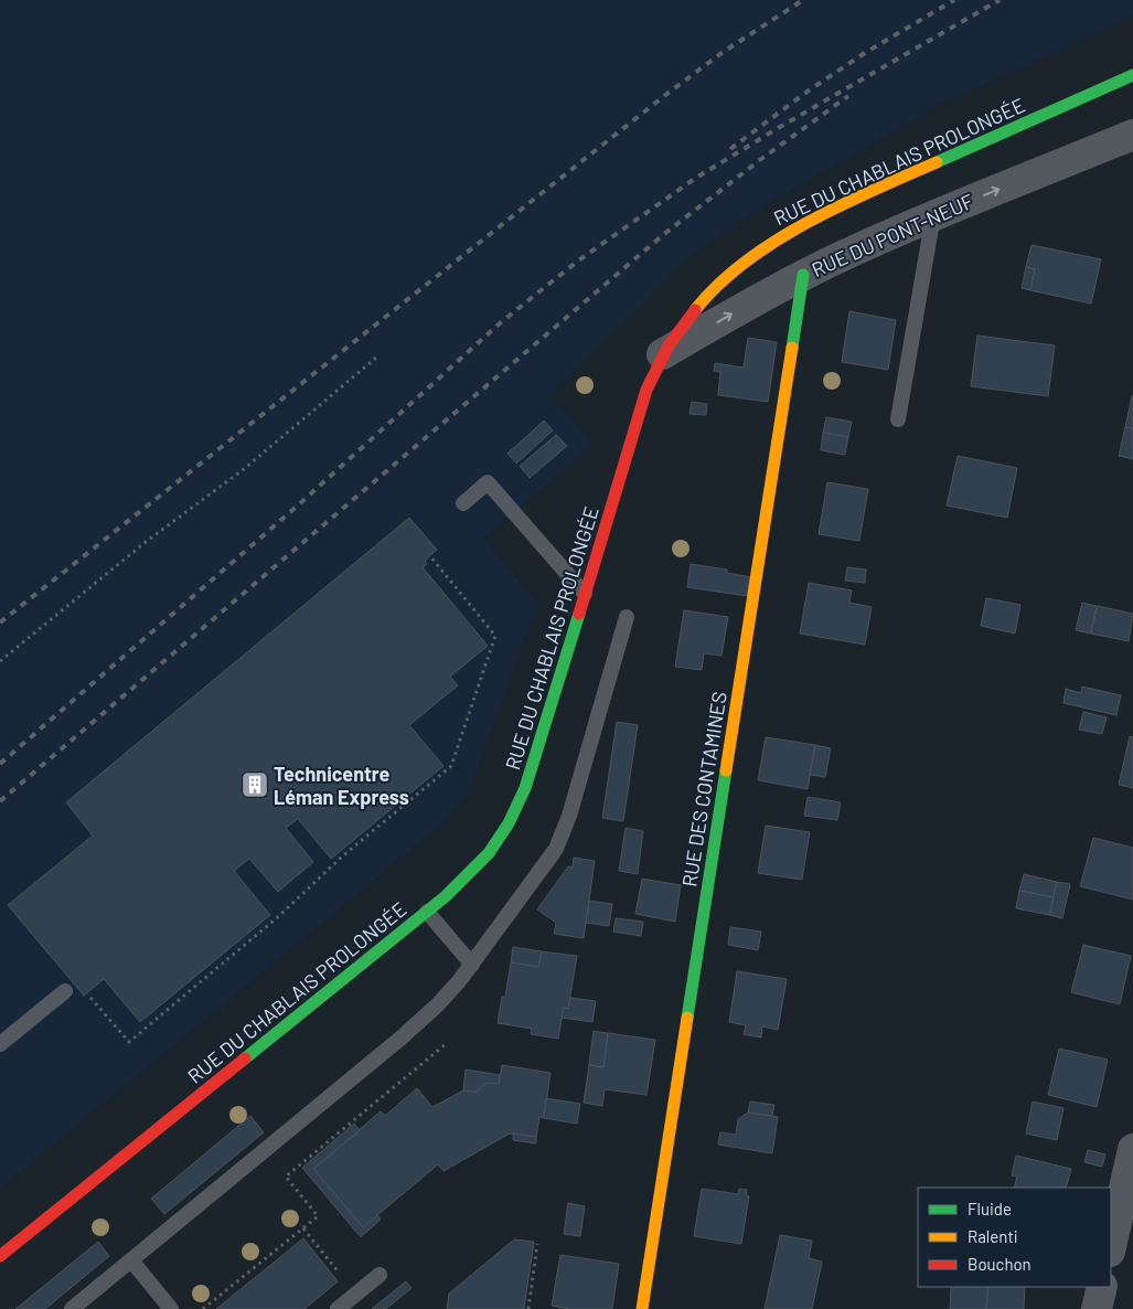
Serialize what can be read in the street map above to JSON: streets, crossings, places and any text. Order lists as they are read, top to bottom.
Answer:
{
  "streets": {
    "street": ["RUE DU CHABLAIS PROLONGÉE", "RUE DU PONT-NEUF", "RUE DES CONTAMINES"]
  },
  "crossings": [
    ["RUE DU CHABLAIS PROLONGÉE", "RUE DU PONT-NEUF"],
    ["RUE DU PONT-NEUF", "RUE DES CONTAMINES"]
  ],
  "one_way": ["RUE DU PONT-NEUF"],
  "places": {
    "building": ["Technicentre Léman Express"]
  },
  "legend": ["Fluide", "Ralenti", "Bouchon"]
}
